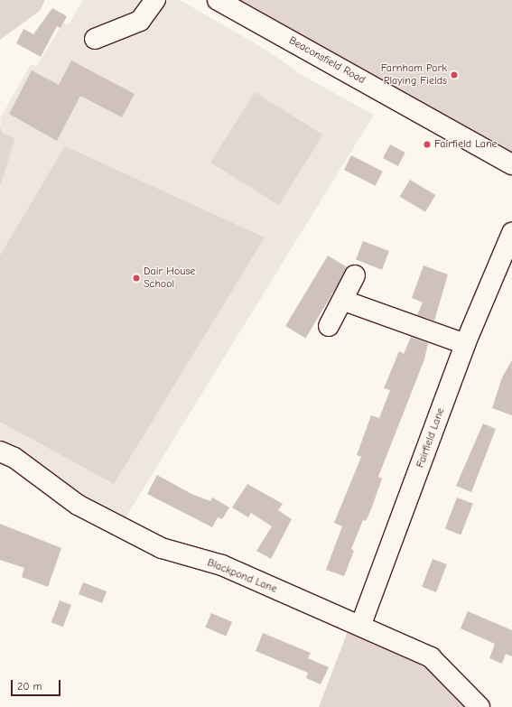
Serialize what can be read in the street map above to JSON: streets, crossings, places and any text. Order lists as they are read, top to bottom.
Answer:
{
  "streets": {
    "street": ["Beaconsfield Road", "Fairfield Lane", "Blackpond Lane"]
  },
  "crossings": [
    ["Fairfield Lane", "Blackpond Lane"]
  ],
  "places": ["Farnham Park Playing Fields", "Fairfield Lane", "Dair House School"],
  "scale_bar": "20 m"
}
